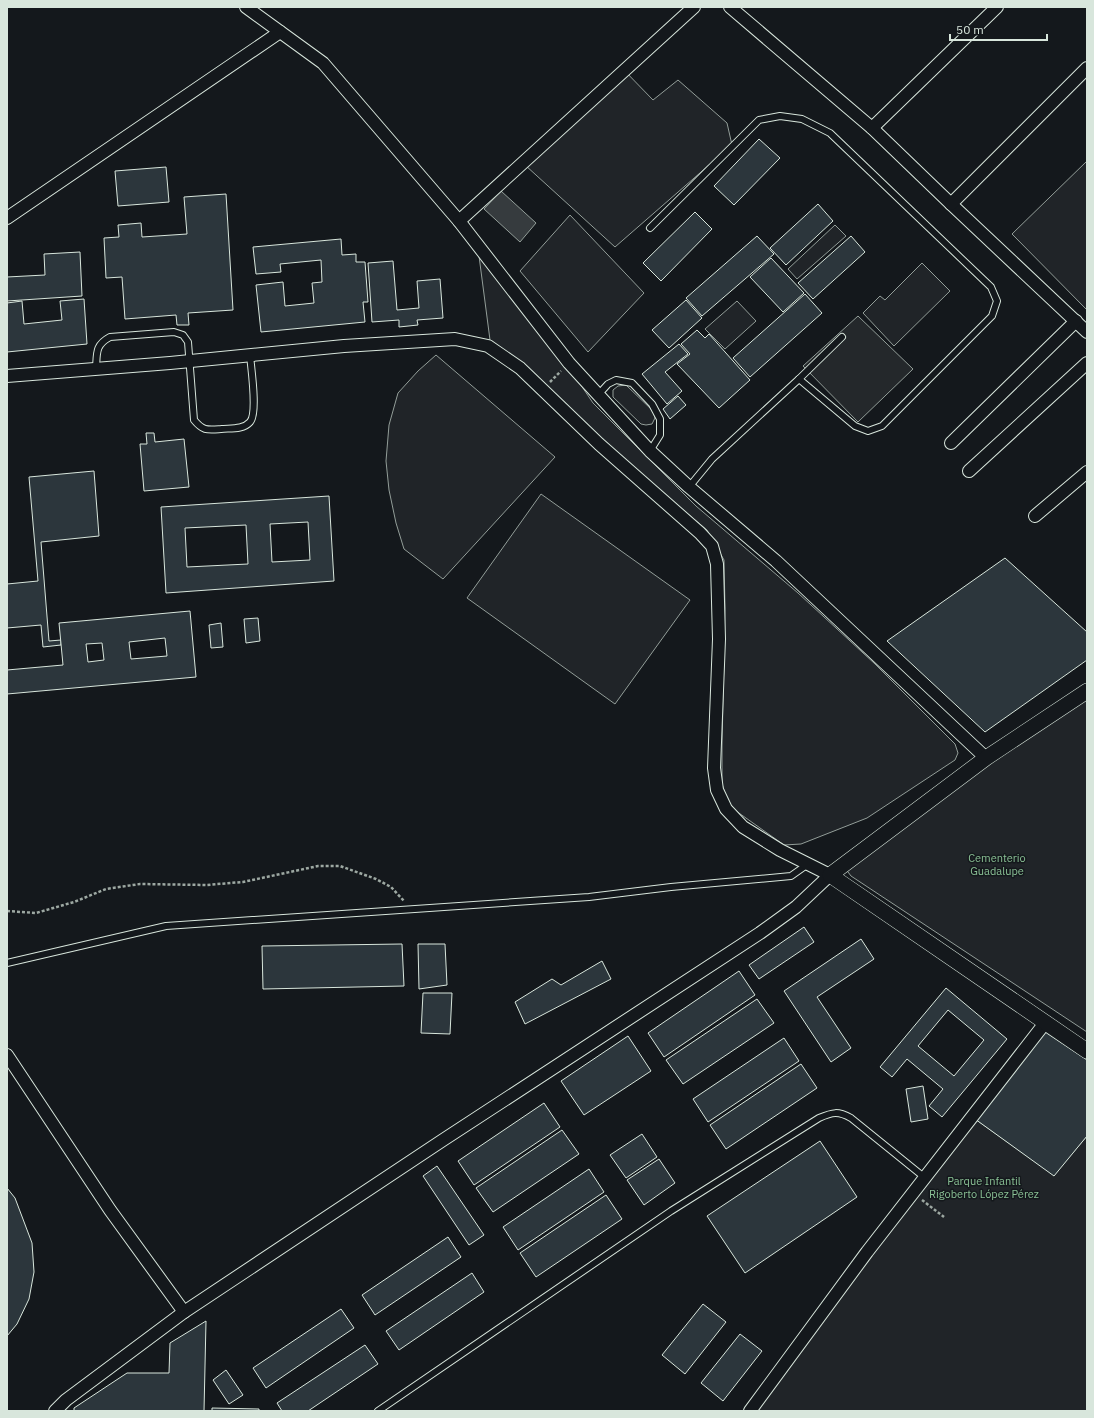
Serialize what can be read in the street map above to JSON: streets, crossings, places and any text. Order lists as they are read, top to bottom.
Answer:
{
  "parks": ["Cementerio Guadalupe", "Parque Infantil Rigoberto López Pérez"],
  "scale_bar": "50 m"
}
